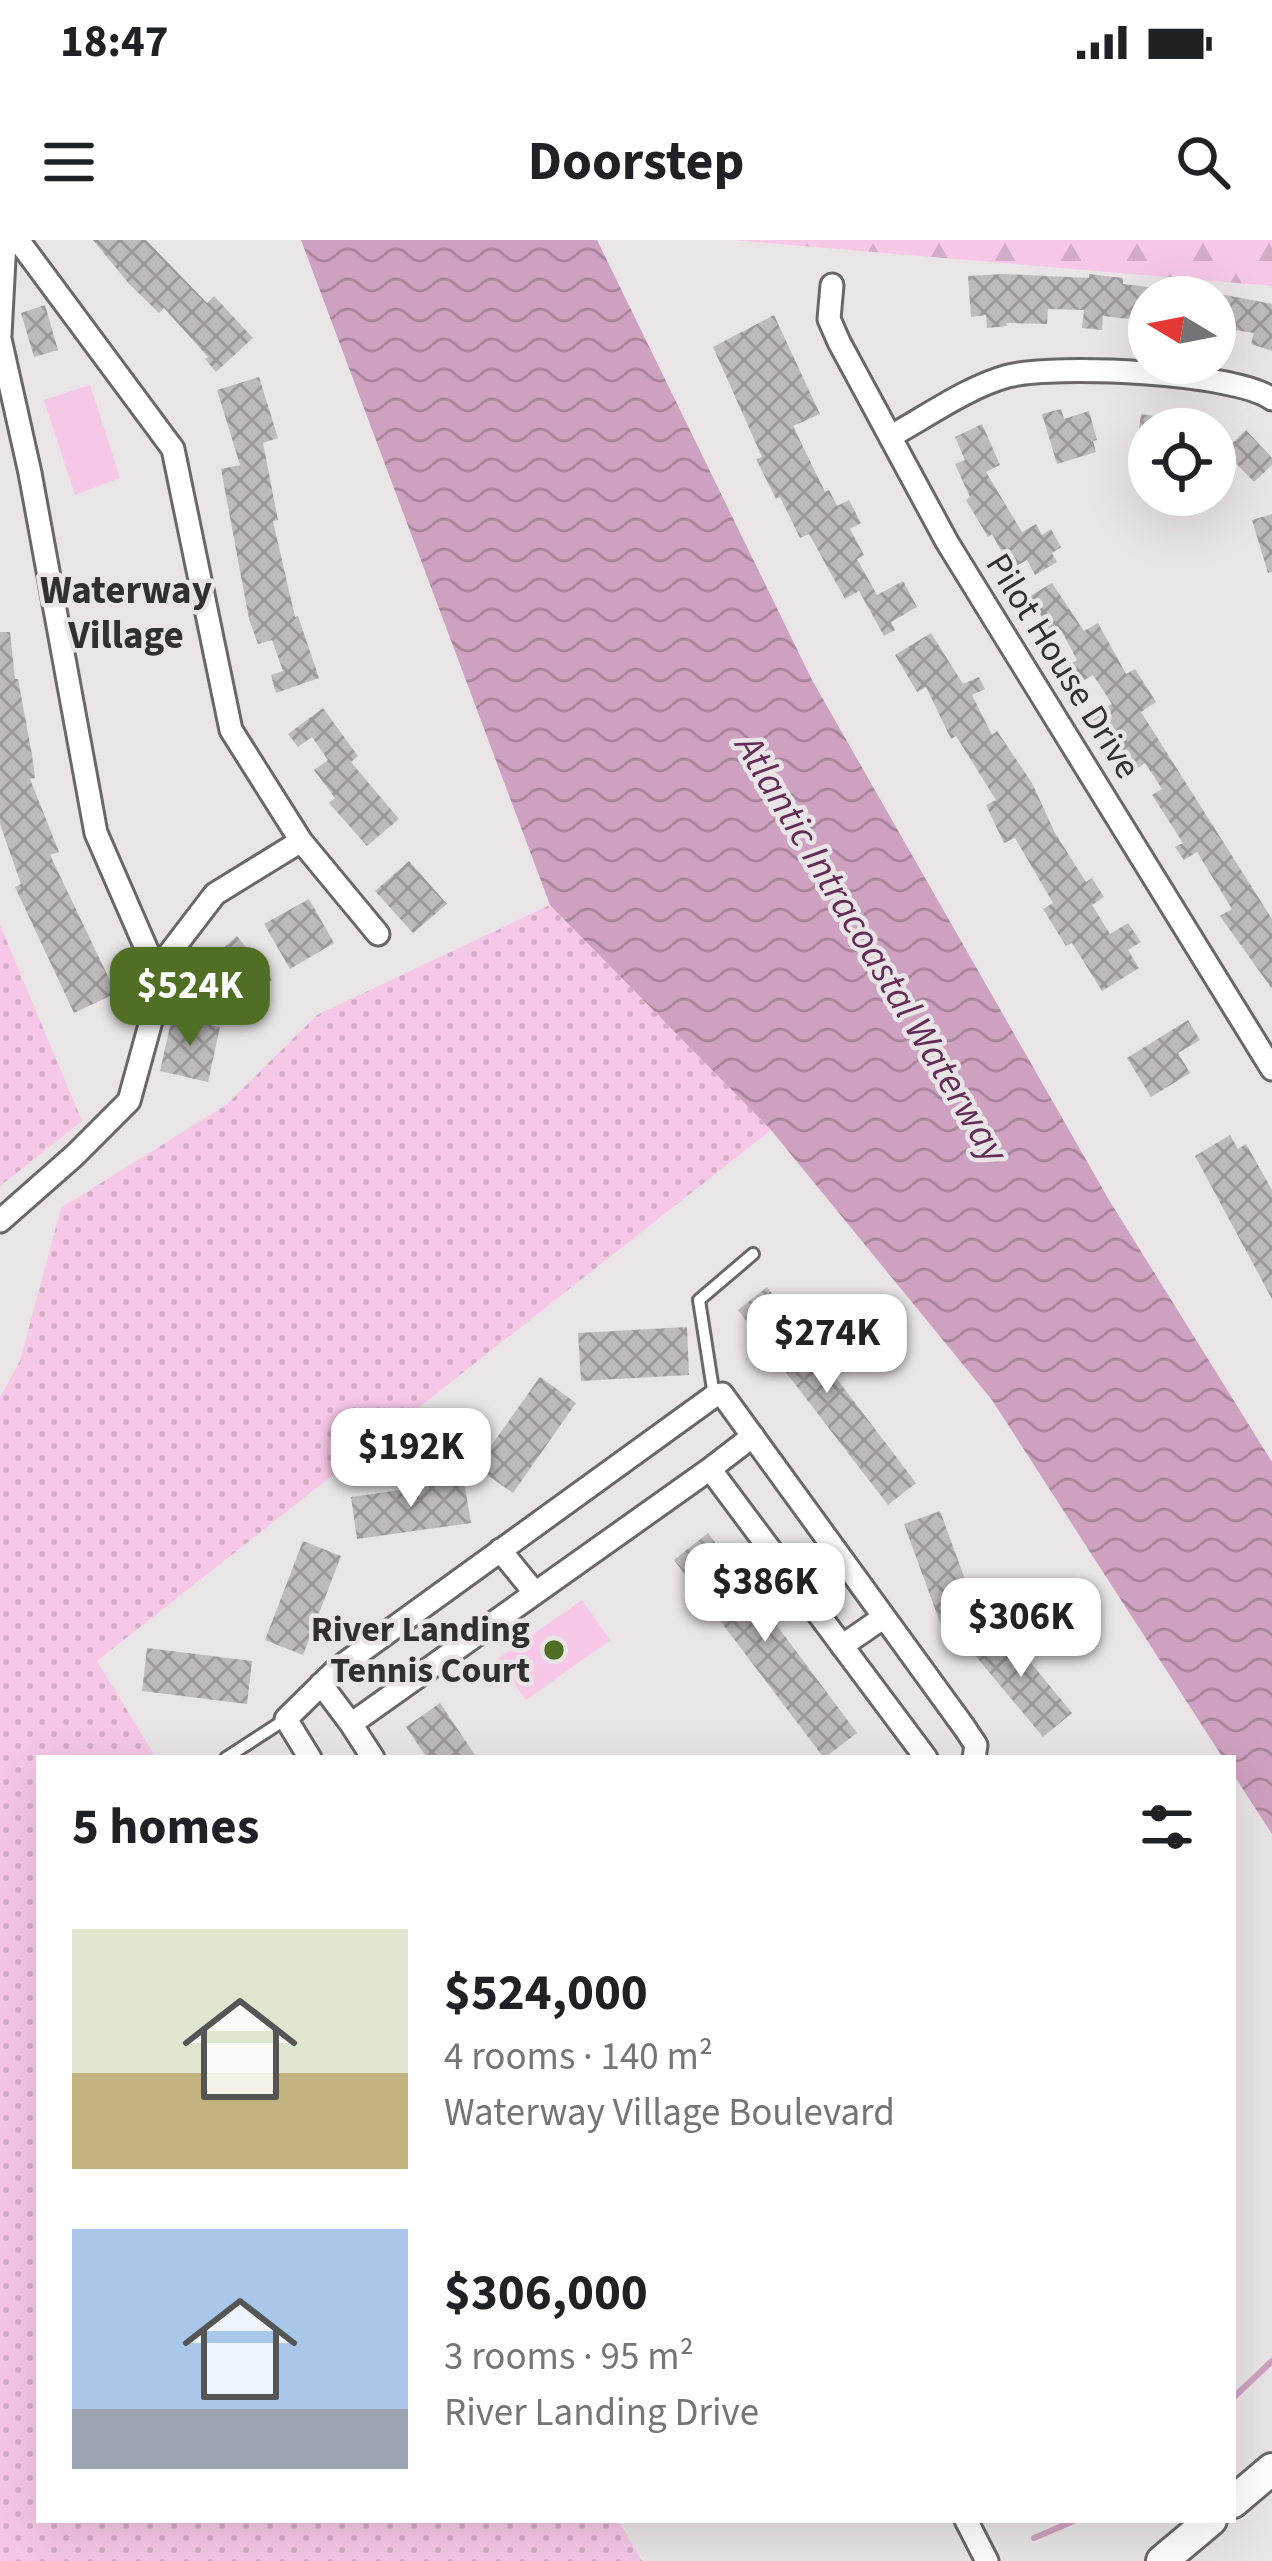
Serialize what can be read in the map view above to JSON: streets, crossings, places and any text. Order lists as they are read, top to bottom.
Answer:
{
  "streets": {
    "street": ["Pilot House Drive"]
  },
  "districts": ["Waterway Village"],
  "water": ["Atlantic Intracoastal Waterway"],
  "places": ["River Landing Tennis Court"],
  "north": "left",
  "page": {
    "status": "18:47",
    "header": "Doorstep",
    "price": [
      "$524K",
      "$274K",
      "$192K",
      "$386K",
      "$306K"
    ],
    "heading": "5 homes",
    "list": [
      {
        "name": "$524,000",
        "note": "4 rooms · 140 m² · Waterway Village Boulevard"
      },
      {
        "name": "$306,000",
        "note": "3 rooms · 95 m² · River Landing Drive"
      }
    ]
  }
}
